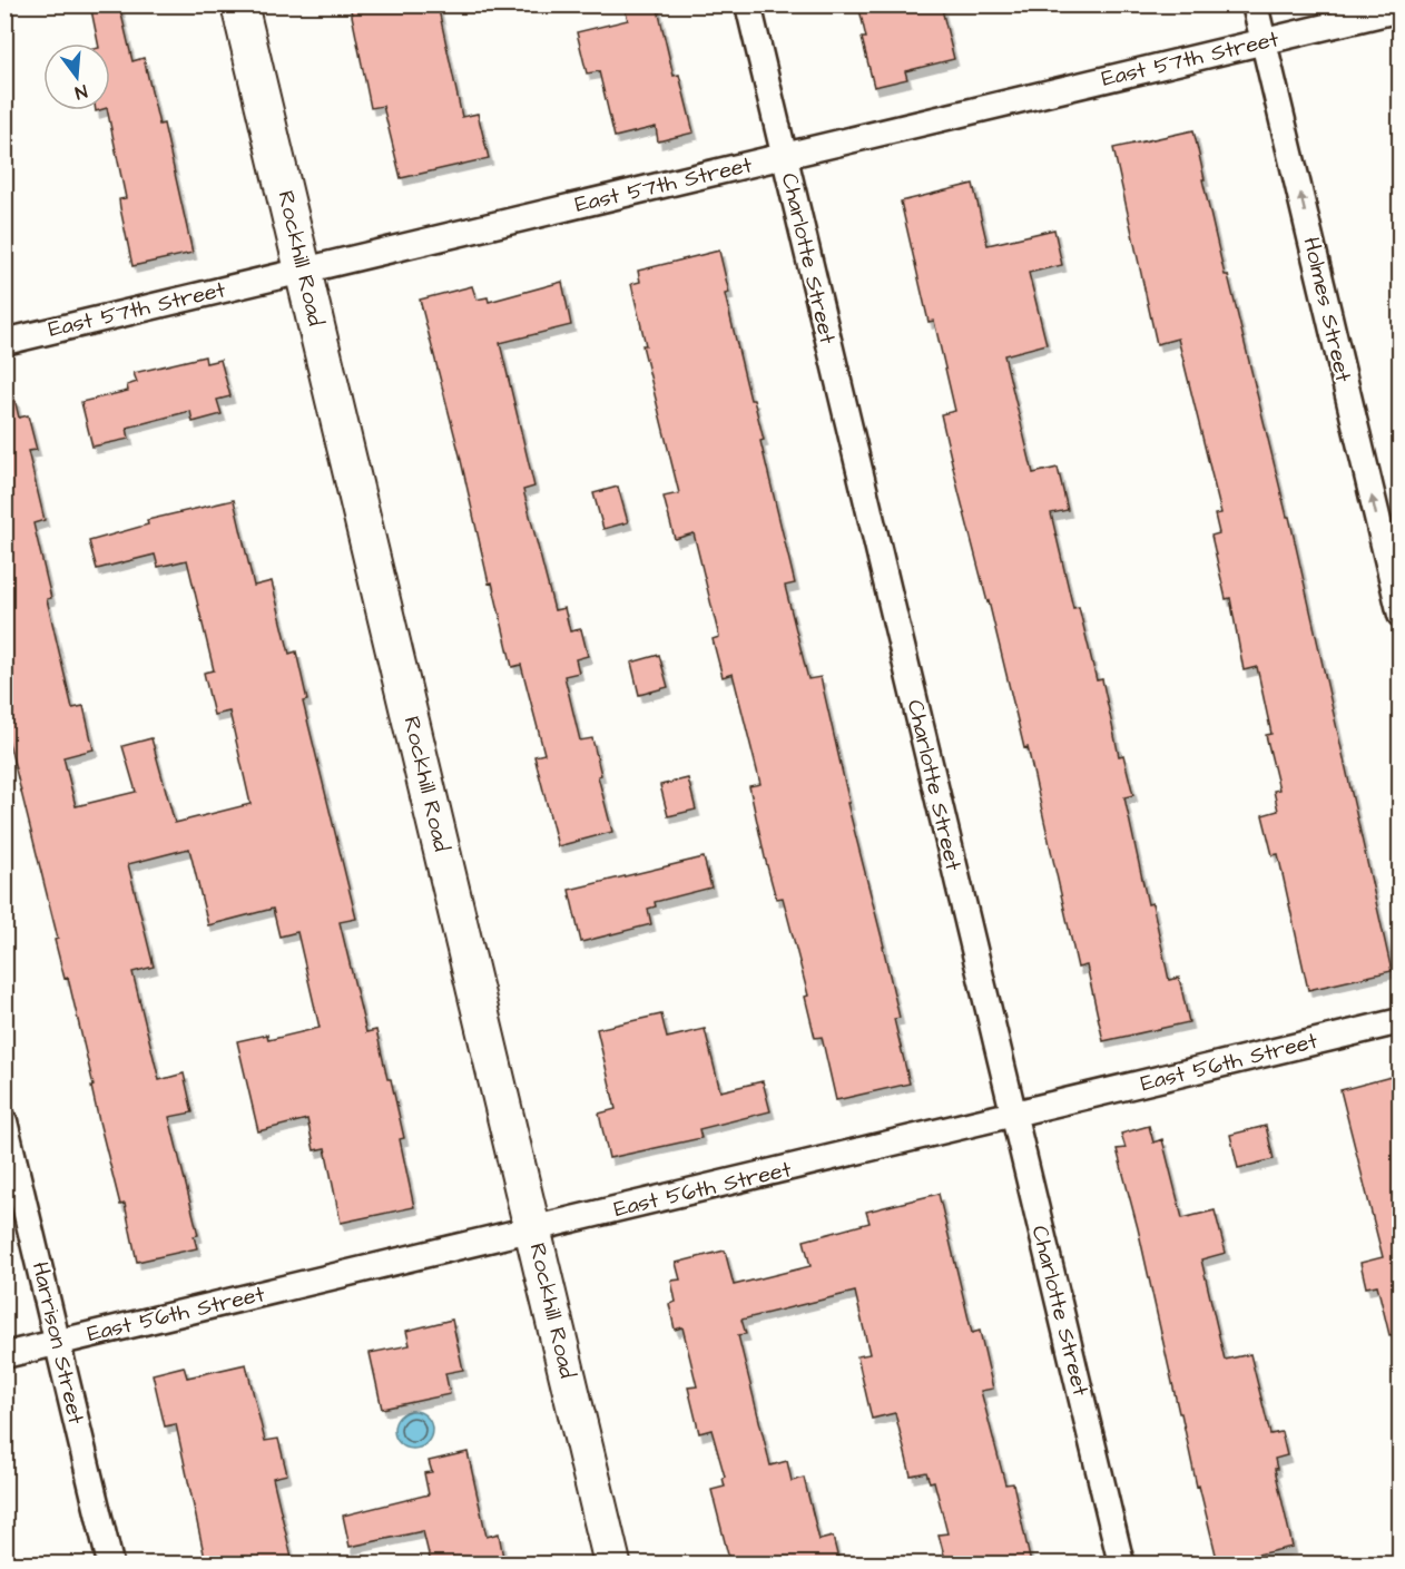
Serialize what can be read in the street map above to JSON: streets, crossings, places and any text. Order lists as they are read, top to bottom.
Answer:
{
  "streets": {
    "main road": ["Rockhill Road"],
    "street": [
      "East 57th Street",
      "Charlotte Street",
      "Holmes Street",
      "East 56th Street",
      "Harrison Street"
    ]
  },
  "crossings": [
    ["East 57th Street", "Rockhill Road"],
    ["East 57th Street", "Charlotte Street"],
    ["East 57th Street", "Holmes Street"],
    ["Rockhill Road", "East 56th Street"],
    ["Charlotte Street", "East 56th Street"],
    ["East 56th Street", "Harrison Street"]
  ],
  "one_way": ["Holmes Street"],
  "north": "bottom"
}
